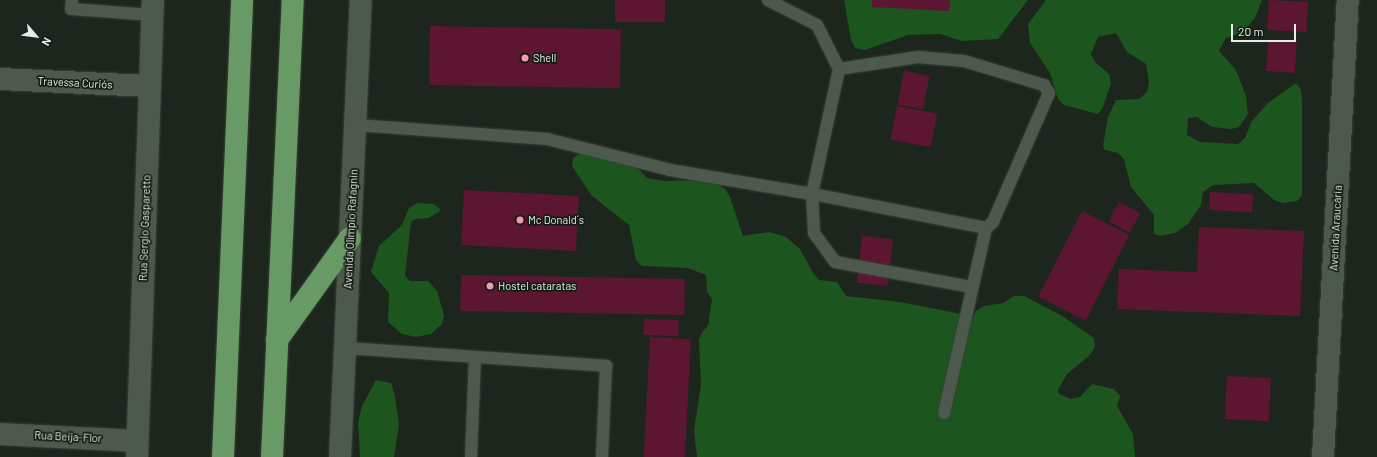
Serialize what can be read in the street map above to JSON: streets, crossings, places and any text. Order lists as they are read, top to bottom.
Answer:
{
  "streets": {
    "street": [
      "Travessa Curiós",
      "Rua Sergio Gasparetto",
      "Avenida Araucária",
      "Avenida Olímpio Rafagnin",
      "Rua Beija-Flor"
    ]
  },
  "crossings": [
    ["Travessa Curiós", "Rua Sergio Gasparetto"],
    ["Rua Sergio Gasparetto", "Rua Beija-Flor"]
  ],
  "places": ["Shell", "Mc Donald´s", "Hostel cataratas"],
  "scale_bar": "20 m",
  "north": "bottom right"
}
